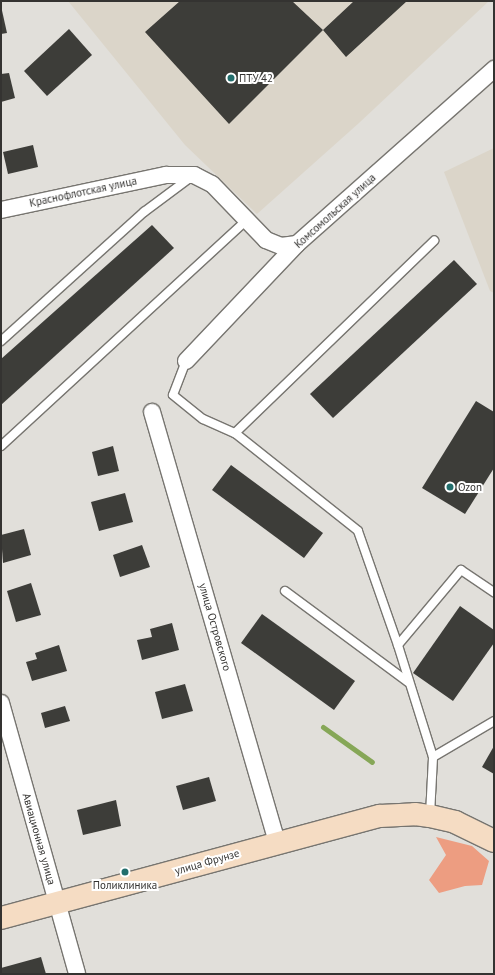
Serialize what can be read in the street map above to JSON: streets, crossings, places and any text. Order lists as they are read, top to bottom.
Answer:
{
  "streets": {
    "main road": ["улица Фрунзе"],
    "street": [
      "Краснофлотская улица",
      "Комсомольская улица",
      "улица Островского",
      "Авиационная улица"
    ]
  },
  "crossings": [
    ["улица Островского", "улица Фрунзе"],
    ["Авиационная улица", "улица Фрунзе"]
  ],
  "places": ["ПТУ 42", "Ozon", "Поликлиника"]
}
